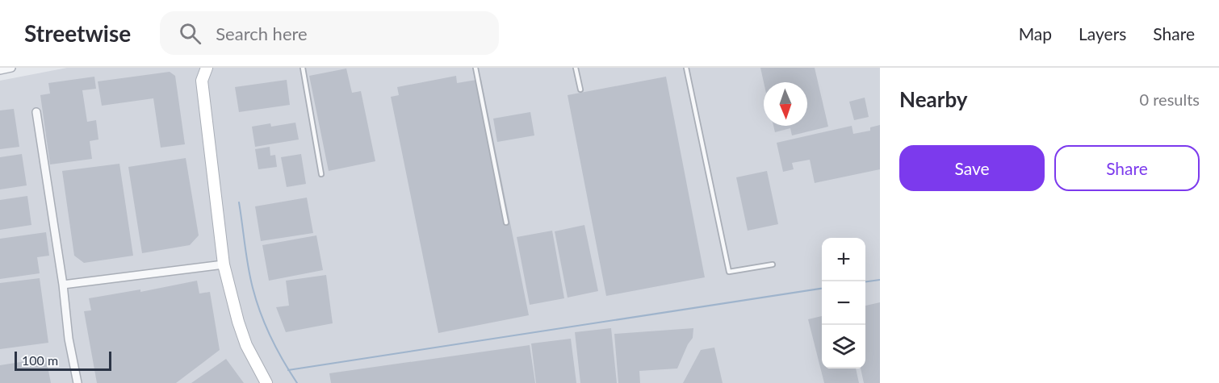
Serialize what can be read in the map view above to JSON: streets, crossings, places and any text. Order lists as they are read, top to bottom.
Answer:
{
  "scale_bar": "100 m",
  "north": "bottom",
  "page": {
    "header": "Streetwise",
    "search": "Search here",
    "nav": ["Map", "Layers", "Share"],
    "heading": ["Nearby", "0 results"],
    "buttons": ["Save", "Share"],
    "map_buttons": ["+", "−"],
    "scale": "100 m"
  }
}
